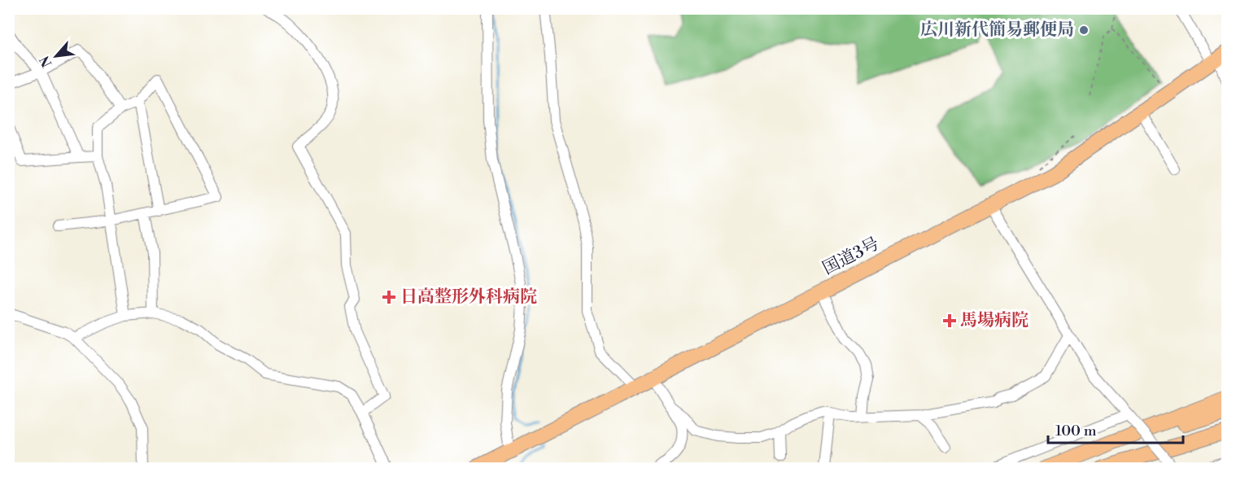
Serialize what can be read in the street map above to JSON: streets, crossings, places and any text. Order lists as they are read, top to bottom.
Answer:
{
  "streets": {
    "highway": ["国道3号"]
  },
  "places": {
    "other": ["広川新代簡易郵便局"],
    "health": ["日高整形外科病院", "馬場病院"]
  },
  "scale_bar": "100 m",
  "north": "bottom left"
}
